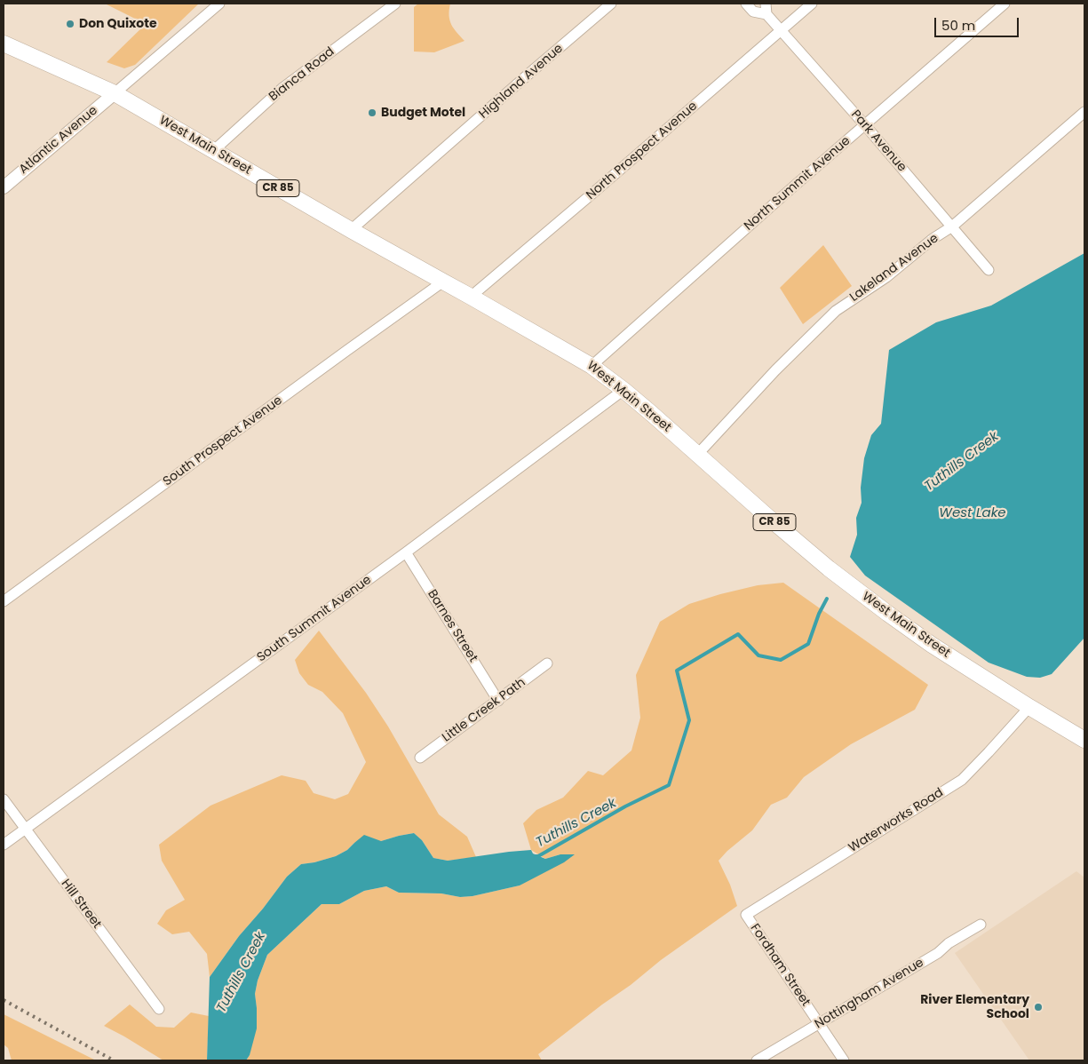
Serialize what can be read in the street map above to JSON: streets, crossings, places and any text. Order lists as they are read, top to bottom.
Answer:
{
  "streets": {
    "main road": ["West Main Street", "CR 85"],
    "street": [
      "Bianca Road",
      "Highland Avenue",
      "Atlantic Avenue",
      "Park Avenue",
      "North Prospect Avenue",
      "North Summit Avenue",
      "Lakeland Avenue",
      "South Prospect Avenue",
      "South Summit Avenue",
      "Barnes Street",
      "Little Creek Path",
      "Waterworks Road",
      "Hill Street",
      "Fordham Street",
      "Nottingham Avenue"
    ]
  },
  "crossings": [
    ["Bianca Road", "West Main Street"],
    ["Highland Avenue", "West Main Street"],
    ["Atlantic Avenue", "West Main Street"],
    ["Atlantic Avenue", "CR 85"],
    ["Park Avenue", "North Prospect Avenue"],
    ["Park Avenue", "North Summit Avenue"],
    ["Park Avenue", "Lakeland Avenue"],
    ["West Main Street", "North Prospect Avenue"],
    ["West Main Street", "North Summit Avenue"],
    ["West Main Street", "CR 85"],
    ["West Main Street", "Lakeland Avenue"],
    ["West Main Street", "South Prospect Avenue"],
    ["West Main Street", "South Summit Avenue"],
    ["West Main Street", "Waterworks Road"],
    ["South Summit Avenue", "Barnes Street"],
    ["South Summit Avenue", "Hill Street"],
    ["Barnes Street", "Little Creek Path"],
    ["Waterworks Road", "Fordham Street"],
    ["Fordham Street", "Nottingham Avenue"]
  ],
  "water": ["Tuthills Creek", "West Lake"],
  "places": ["Don Quixote", "Budget Motel", "River Elementary School"],
  "scale_bar": "50 m"
}
